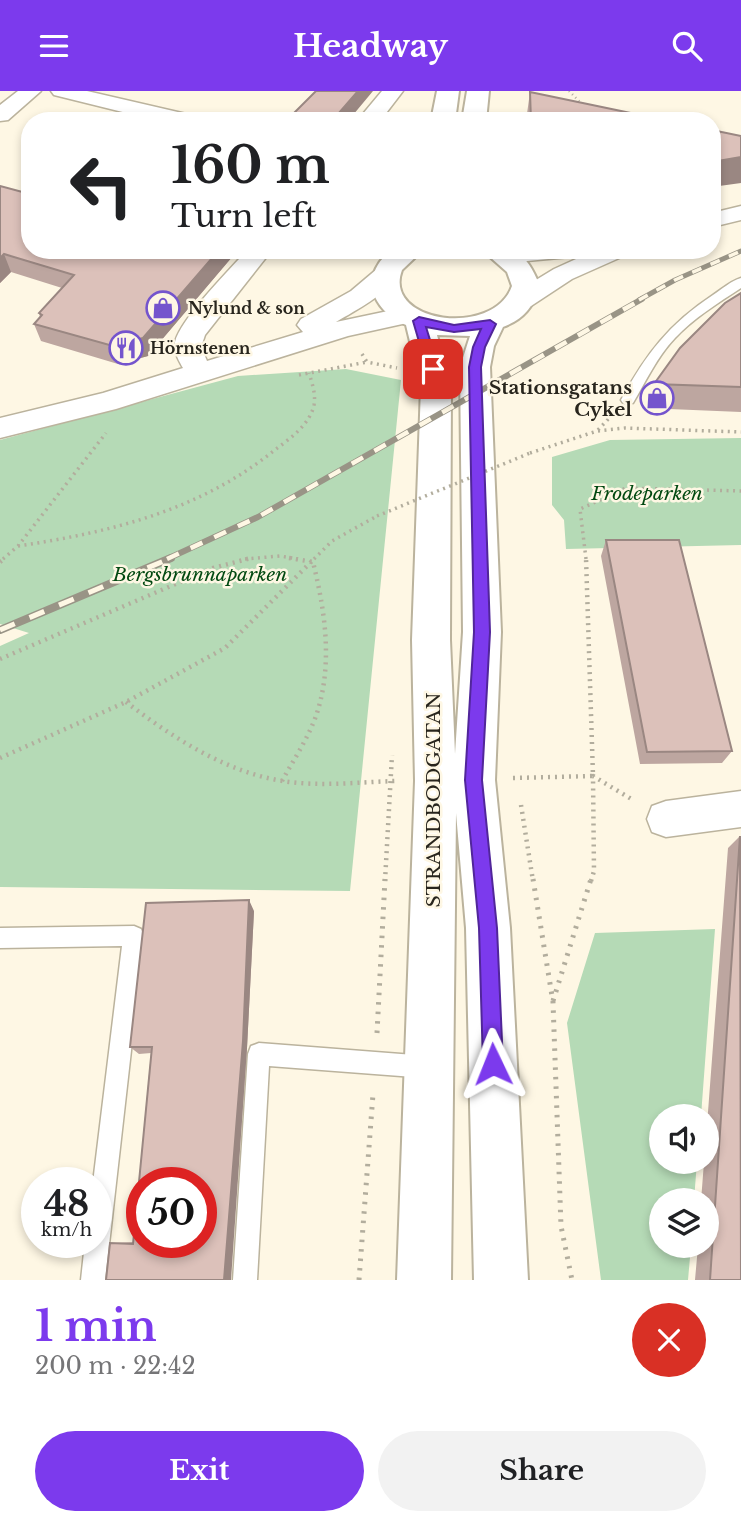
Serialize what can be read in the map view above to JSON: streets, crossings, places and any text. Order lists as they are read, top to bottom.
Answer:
{
  "streets": {
    "main road": ["STRANDBODGATAN"]
  },
  "parks": ["Frodeparken", "Bergsbrunnaparken"],
  "places": {
    "shop": ["Nylund & son", "Stationsgatans Cykel"],
    "restaurant": ["Hörnstenen"]
  },
  "page": {
    "header": "Headway",
    "turn": ["160 m", "Turn left"],
    "speed": "48 km/h",
    "limit": "50",
    "heading": ["1 min", "200 m · 22:42"],
    "buttons": ["Exit", "Share"]
  }
}
